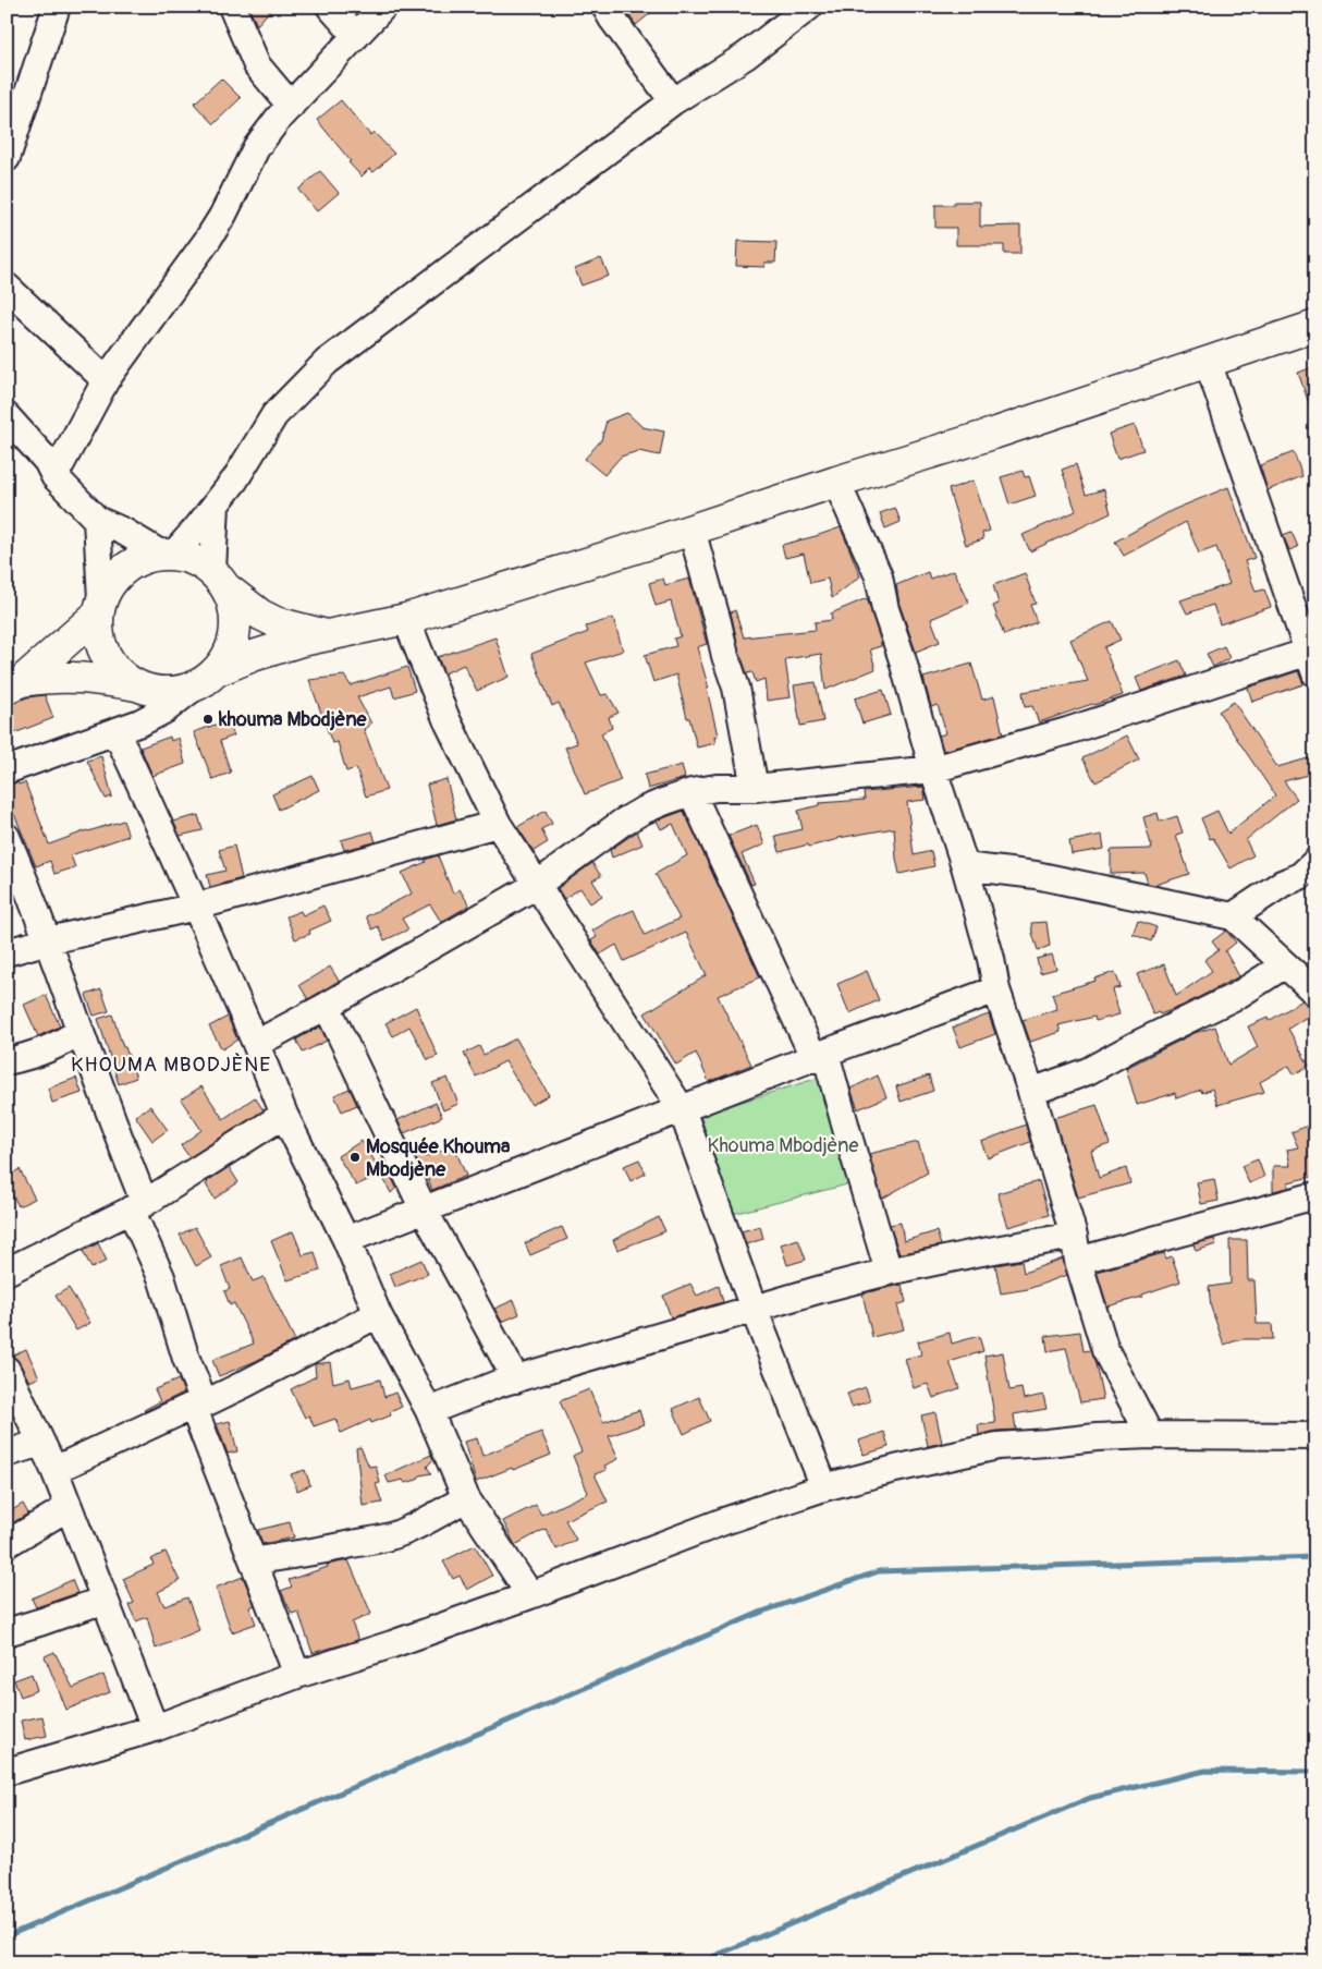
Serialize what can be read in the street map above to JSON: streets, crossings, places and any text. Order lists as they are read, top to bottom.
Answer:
{
  "districts": ["KHOUMA MBODJÈNE"],
  "parks": ["Khouma Mbodjène"],
  "places": ["khouma Mbodjène", "Mosquée Khouma Mbodjène"]
}
